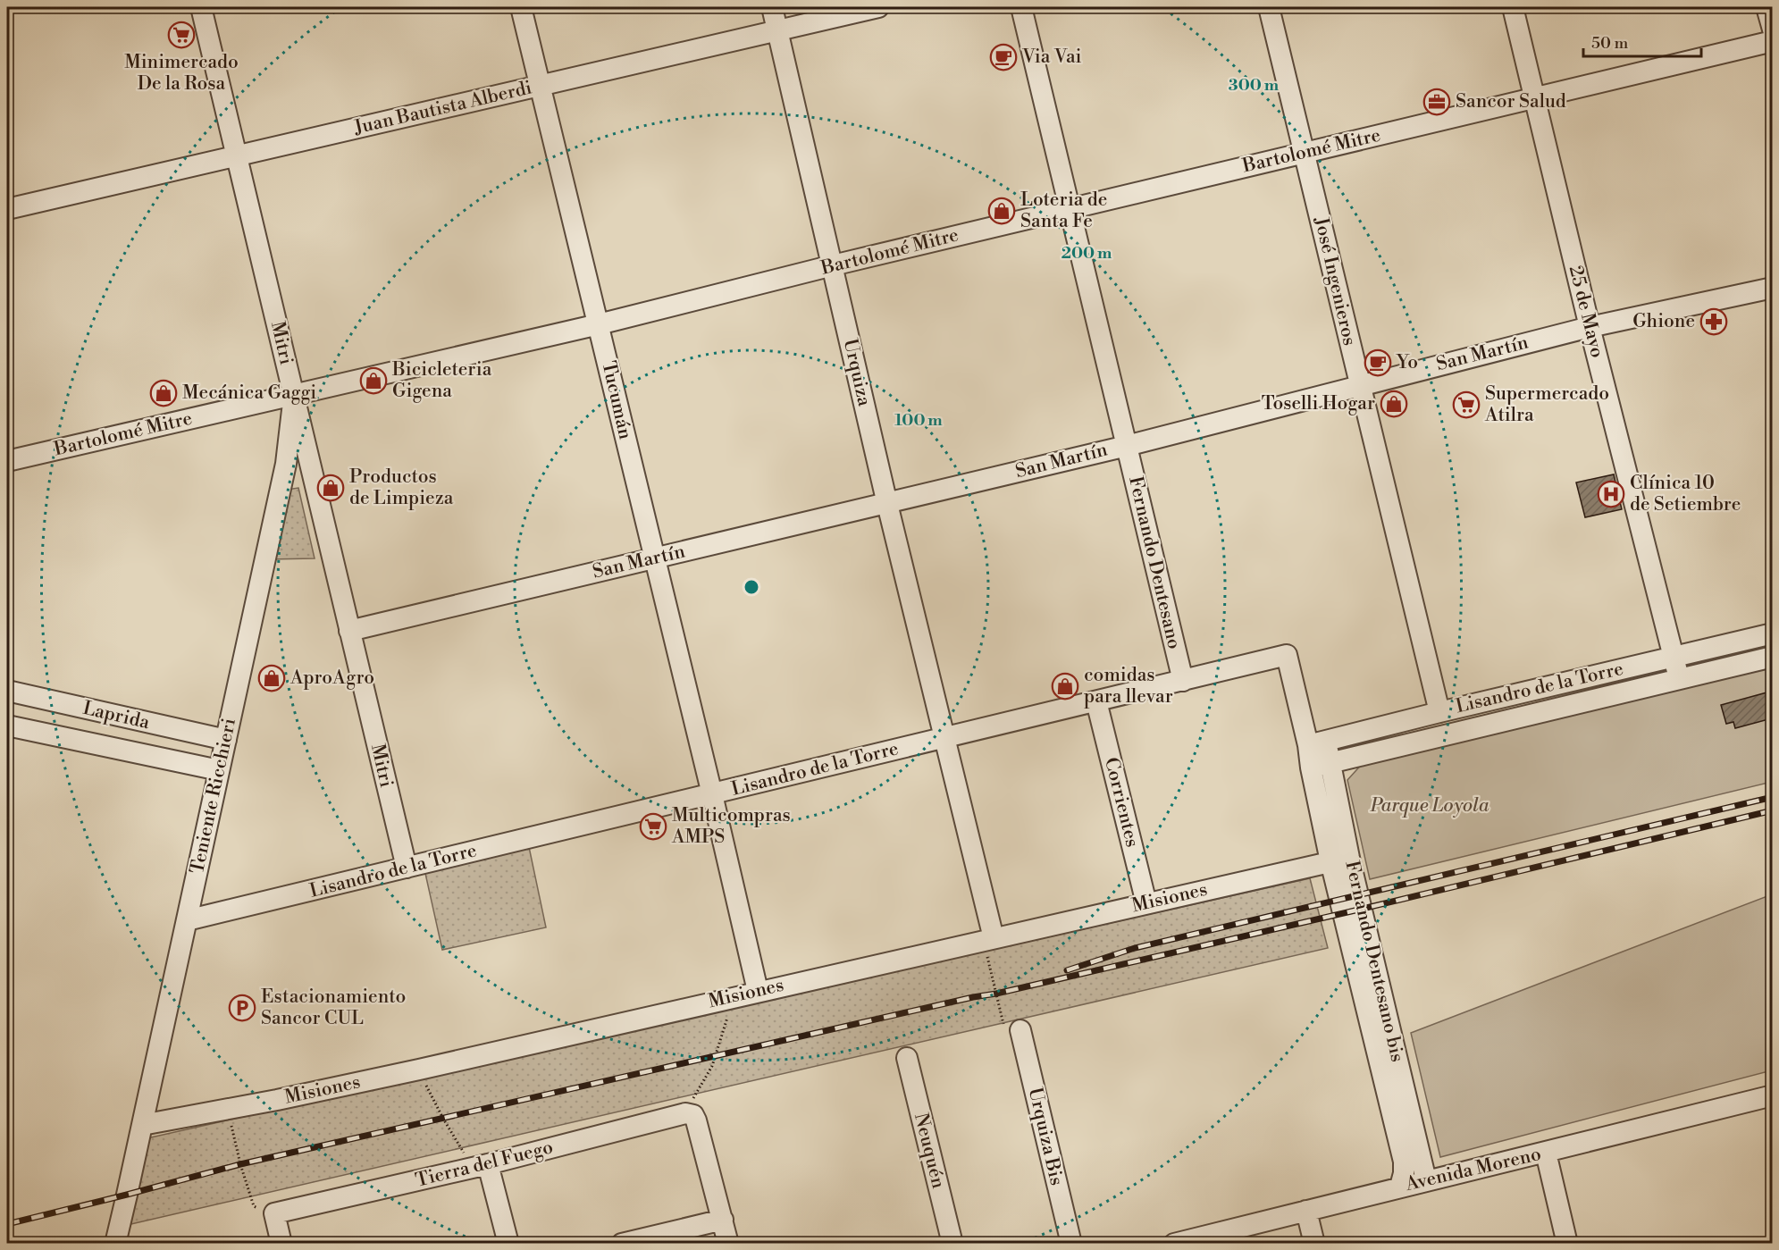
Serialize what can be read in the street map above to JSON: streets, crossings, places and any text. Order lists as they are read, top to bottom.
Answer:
{
  "streets": {
    "street": [
      "Juan Bautista Alberdi",
      "Bartolomé Mitre",
      "José Ingenieros",
      "25 de Mayo",
      "Mitri",
      "San Martín",
      "Urquiza",
      "Tucumán",
      "Fernando Dentesano",
      "Lisandro de la Torre",
      "Laprida",
      "Teniente Ricchieri",
      "Corrientes",
      "Misiones",
      "Fernando Dentesano bis",
      "Urquiza Bis",
      "Neuquén",
      "Tierra del Fuego",
      "Avenida Moreno"
    ]
  },
  "crossings": [
    ["Juan Bautista Alberdi", "Mitri"],
    ["Juan Bautista Alberdi", "Urquiza"],
    ["Juan Bautista Alberdi", "Tucumán"],
    ["Bartolomé Mitre", "José Ingenieros"],
    ["Bartolomé Mitre", "25 de Mayo"],
    ["Bartolomé Mitre", "Mitri"],
    ["Bartolomé Mitre", "Urquiza"],
    ["Bartolomé Mitre", "Tucumán"],
    ["Bartolomé Mitre", "Fernando Dentesano"],
    ["Bartolomé Mitre", "Teniente Ricchieri"],
    ["José Ingenieros", "San Martín"],
    ["José Ingenieros", "Lisandro de la Torre"],
    ["25 de Mayo", "San Martín"],
    ["25 de Mayo", "Lisandro de la Torre"],
    ["Mitri", "San Martín"],
    ["Mitri", "Lisandro de la Torre"],
    ["Mitri", "Teniente Ricchieri"],
    ["San Martín", "Urquiza"],
    ["San Martín", "Tucumán"],
    ["San Martín", "Fernando Dentesano"],
    ["Urquiza", "Lisandro de la Torre"],
    ["Tucumán", "Lisandro de la Torre"],
    ["Tucumán", "Misiones"],
    ["Fernando Dentesano", "Lisandro de la Torre"],
    ["Lisandro de la Torre", "Teniente Ricchieri"],
    ["Lisandro de la Torre", "Corrientes"],
    ["Lisandro de la Torre", "Fernando Dentesano bis"],
    ["Laprida", "Teniente Ricchieri"],
    ["Teniente Ricchieri", "Misiones"],
    ["Corrientes", "Misiones"],
    ["Misiones", "Fernando Dentesano bis"],
    ["Fernando Dentesano bis", "Avenida Moreno"]
  ],
  "parks": ["Parque Loyola"],
  "places": {
    "supermarket": ["Minimercado De la Rosa", "Supermercado Atilra", "Multicompras AMPS"],
    "cafe": ["Via Vai", "Yo"],
    "office": ["Sancor Salud"],
    "shop": [
      "Loteria de Santa Fe",
      "Bicicleteria Gigena",
      "Mecánica Gaggi",
      "Toselli Hogar",
      "Productos de Limpieza",
      "AproAgro",
      "comidas para llevar"
    ],
    "pharmacy": ["Ghione"],
    "hospital": ["Clínica 10 de Setiembre"],
    "parking": ["Estacionamiento Sancor CUL"]
  },
  "scale_bar": "50 m",
  "rings": ["300 m", "200 m", "100 m"]
}
